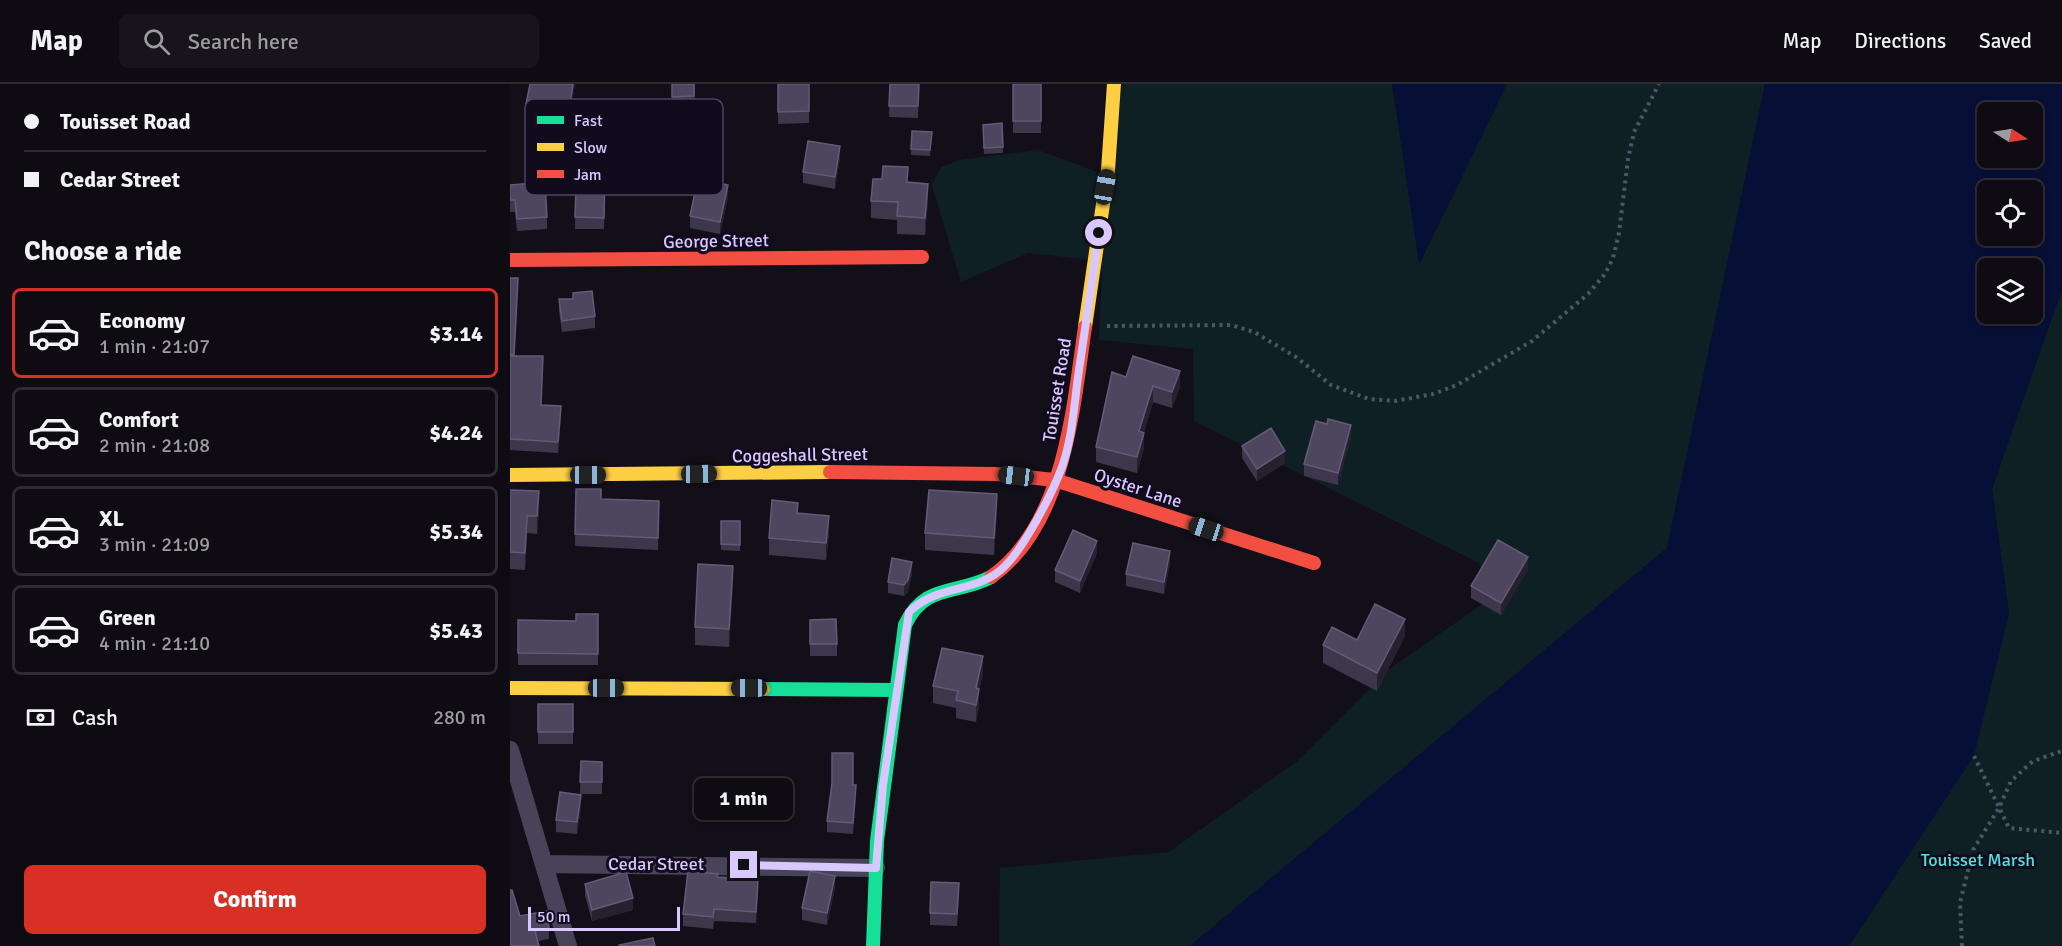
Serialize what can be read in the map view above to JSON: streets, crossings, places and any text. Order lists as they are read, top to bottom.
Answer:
{
  "streets": {
    "street": [
      "George Street",
      "Touisset Road",
      "Coggeshall Street",
      "Oyster Lane",
      "Cedar Street"
    ]
  },
  "crossings": [
    ["Touisset Road", "Coggeshall Street"],
    ["Touisset Road", "Oyster Lane"],
    ["Touisset Road", "Cedar Street"],
    ["Coggeshall Street", "Oyster Lane"]
  ],
  "parks": ["Touisset Marsh"],
  "legend": ["Fast", "Slow", "Jam"],
  "scale_bar": "50 m",
  "north": "right",
  "page": {
    "header": "Map",
    "search": "Search here",
    "nav": ["Map", "Directions", "Saved"],
    "banner": ["Touisset Road", "Cedar Street"],
    "heading": "Choose a ride",
    "list": [
      {
        "name": "Economy",
        "note": "1 min · 21:07",
        "value": "$3.14"
      },
      {
        "name": "Comfort",
        "note": "2 min · 21:08",
        "value": "$4.24"
      },
      {
        "name": "XL",
        "note": "3 min · 21:09",
        "value": "$5.34"
      },
      {
        "name": "Green",
        "note": "4 min · 21:10",
        "value": "$5.43"
      }
    ],
    "pay": ["Cash", "280 m"],
    "bubble": "1 min",
    "buttons": "Confirm",
    "scale": "50 m"
  }
}
